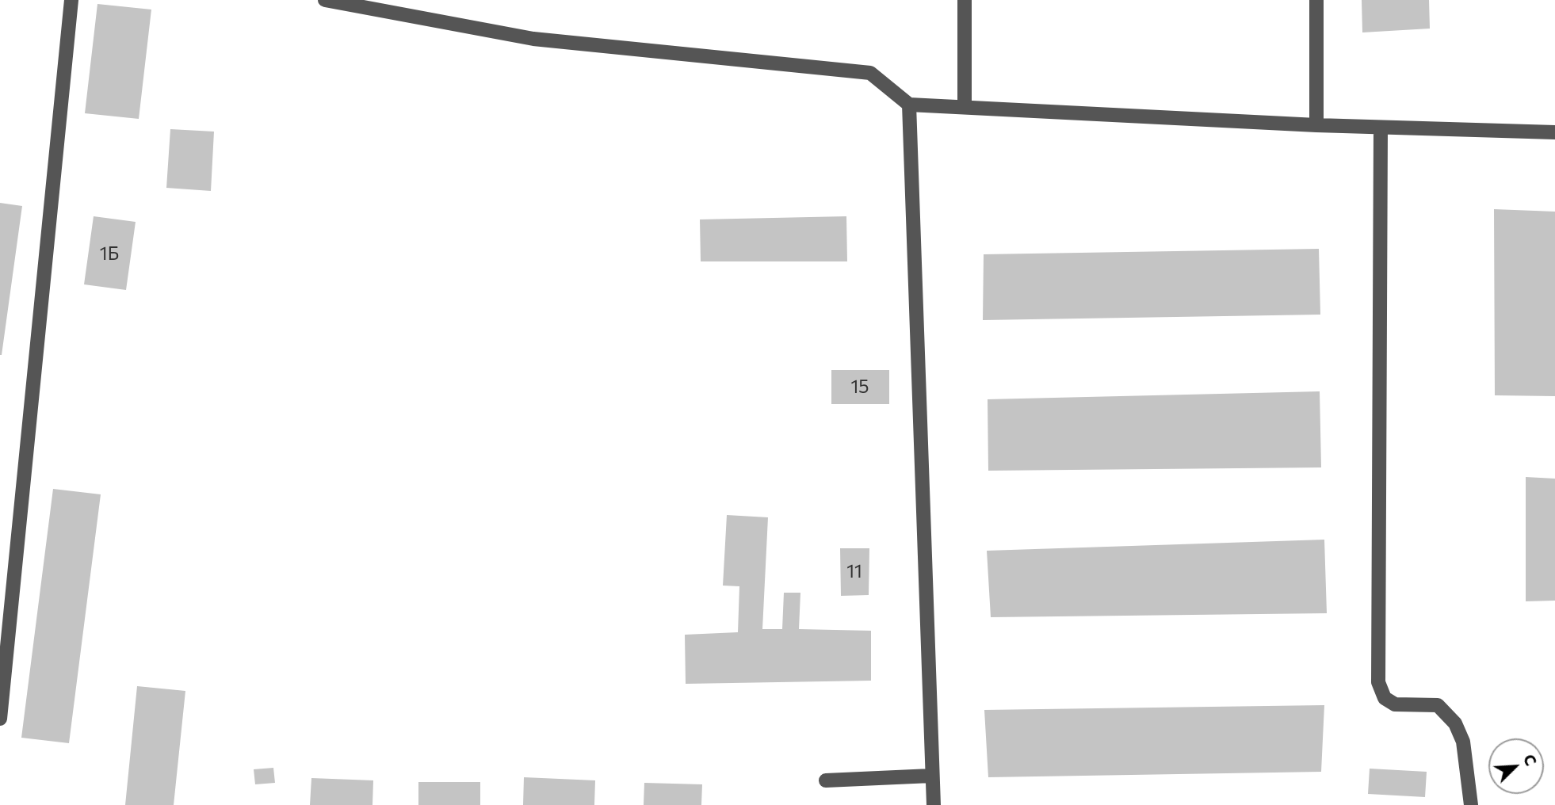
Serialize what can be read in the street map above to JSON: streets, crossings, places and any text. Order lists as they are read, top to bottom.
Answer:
{
  "house_numbers": ["1Б", "15", "11"],
  "north": "top right"
}
